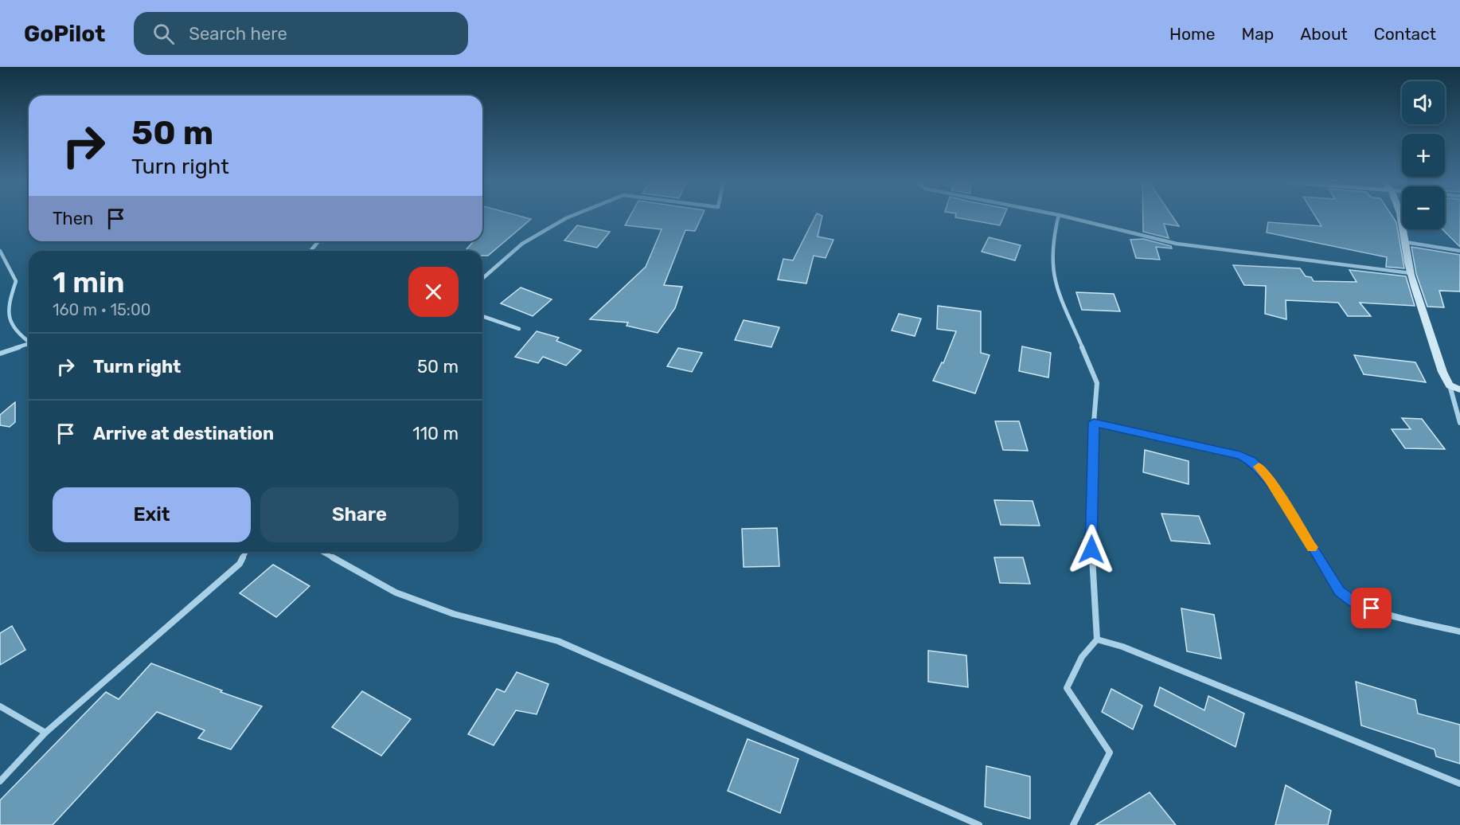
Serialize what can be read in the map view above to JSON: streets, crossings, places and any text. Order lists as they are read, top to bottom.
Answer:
{
  "page": {
    "header": "GoPilot",
    "search": "Search here",
    "nav": [
      "Home",
      "Map",
      "About",
      "Contact"
    ],
    "map_buttons": ["+", "−"],
    "turn": ["50 m", "Turn right"],
    "then": "Then",
    "heading": ["1 min", "160 m · 15:00"],
    "list": [
      {
        "name": "Turn right",
        "value": "50 m"
      },
      {
        "name": "Arrive at destination",
        "value": "110 m"
      }
    ],
    "buttons": ["Exit", "Share"]
  }
}
